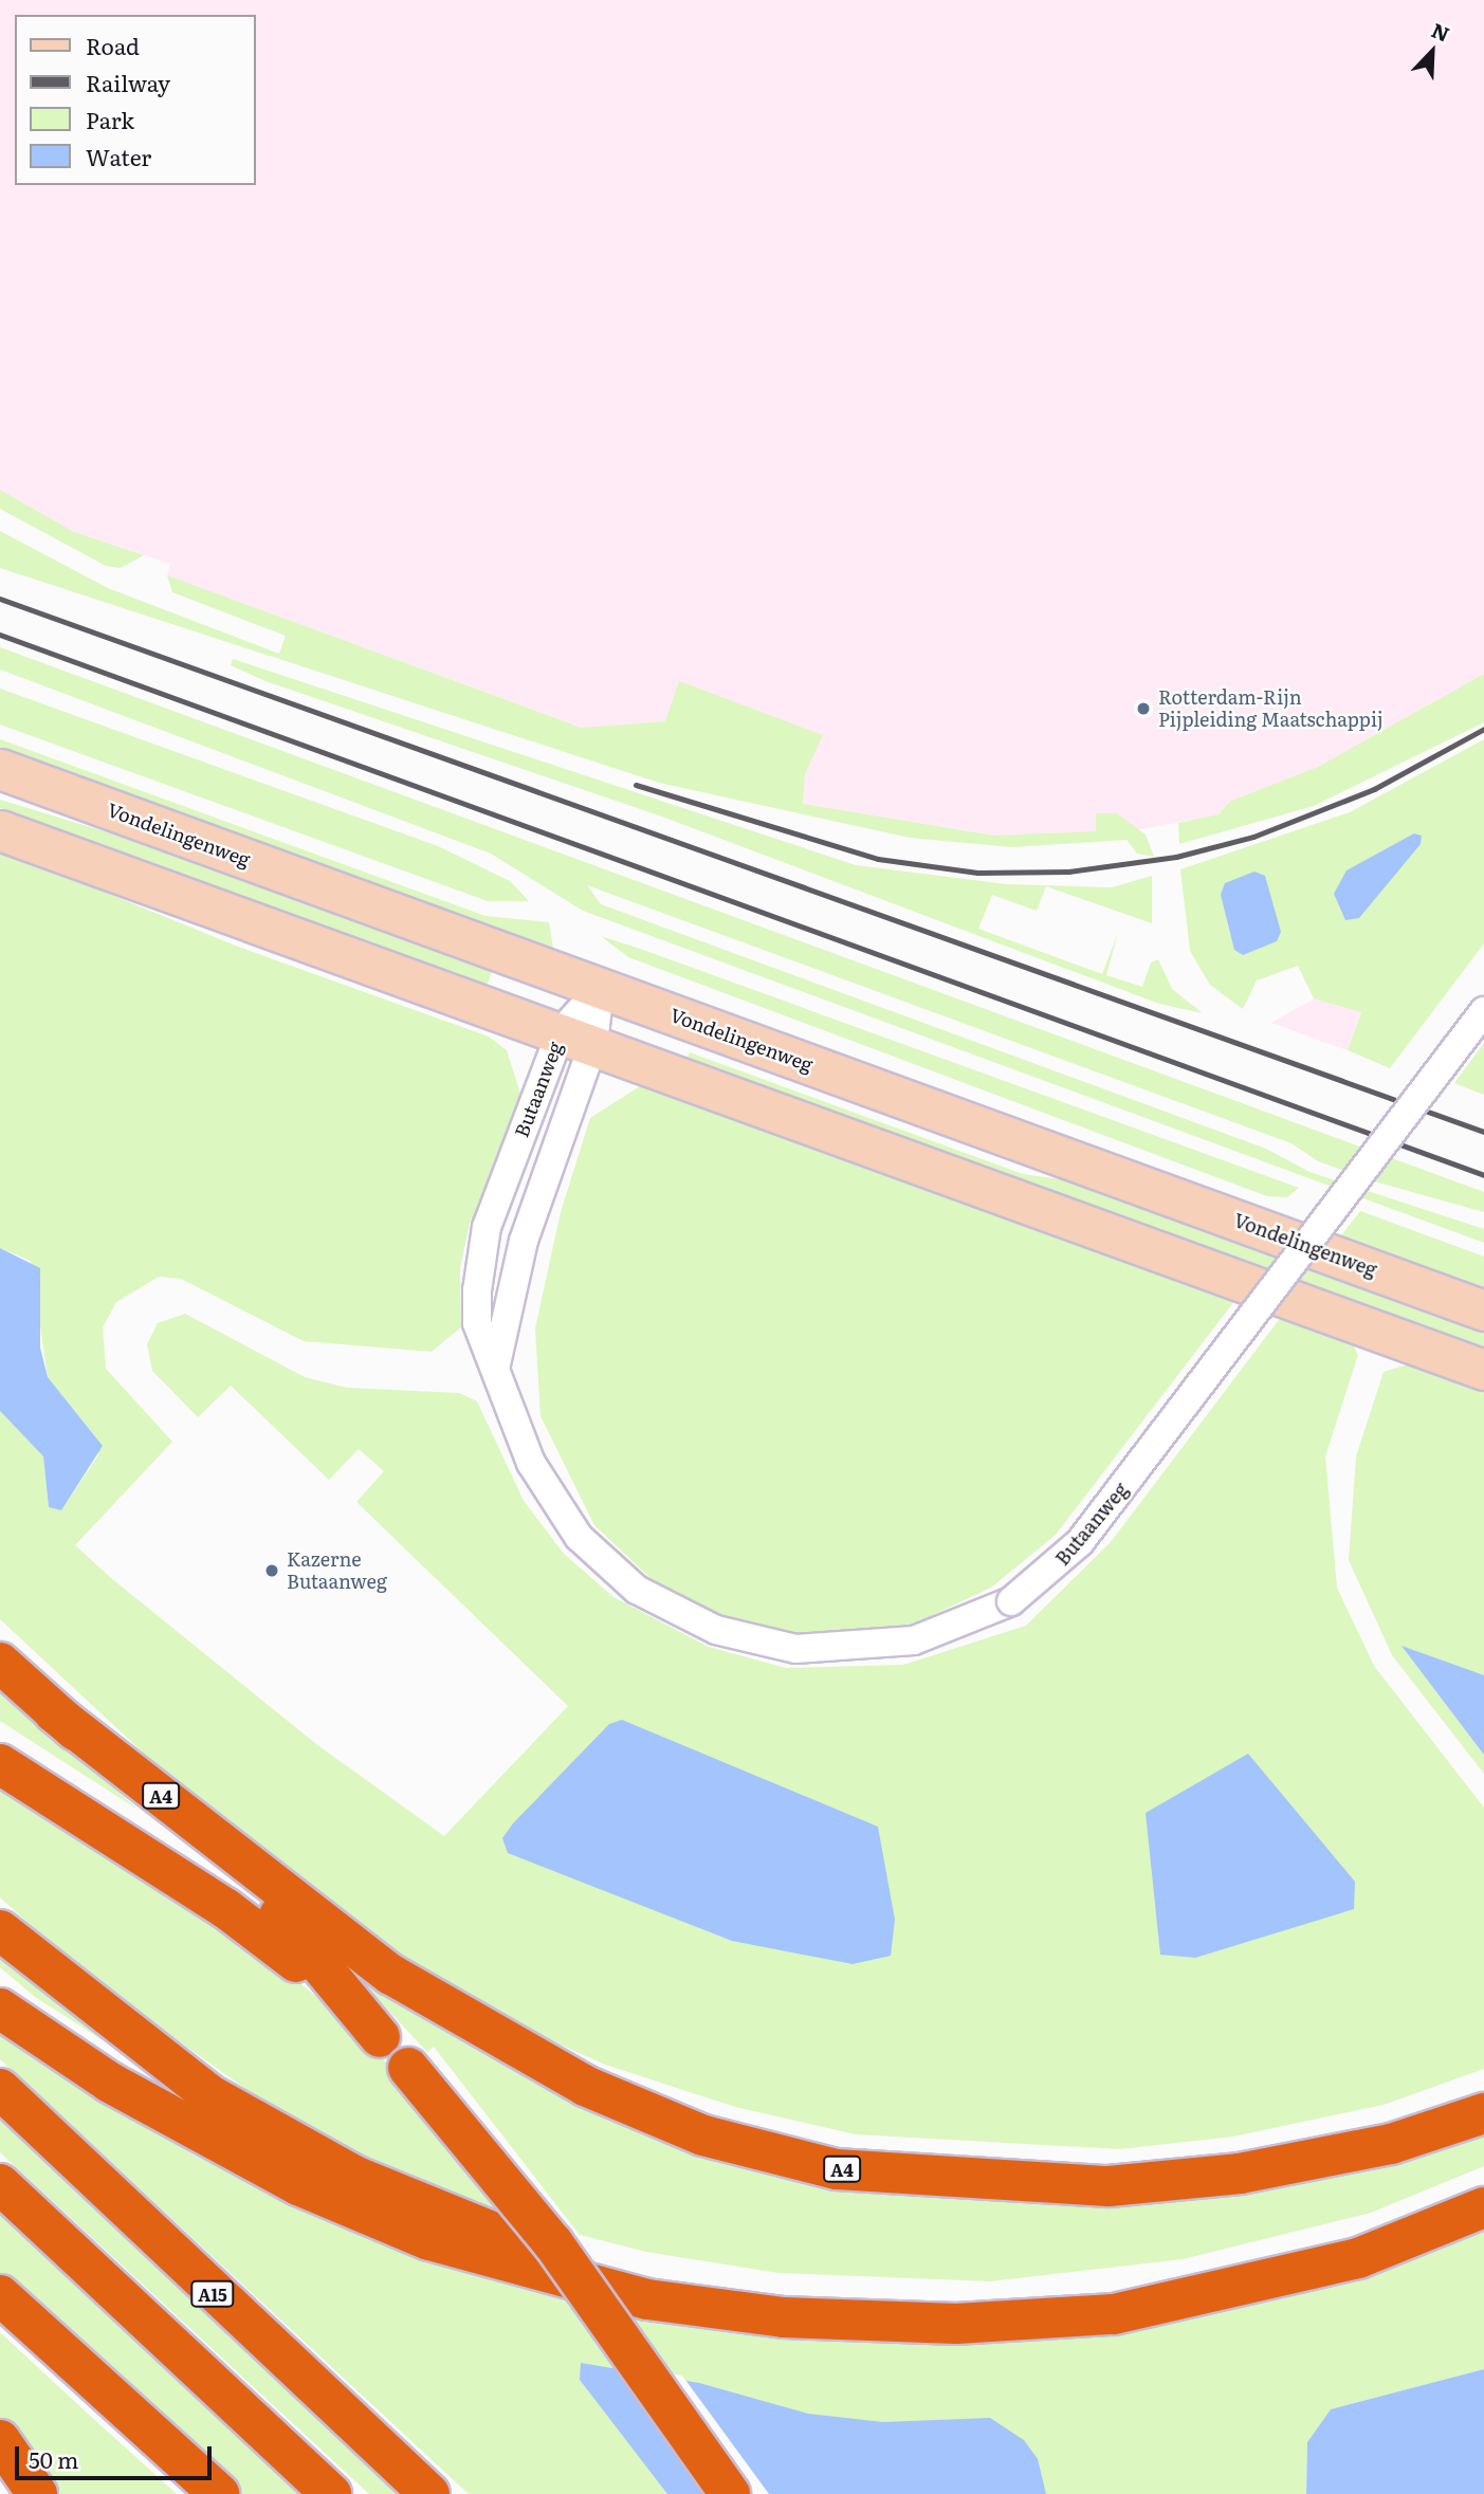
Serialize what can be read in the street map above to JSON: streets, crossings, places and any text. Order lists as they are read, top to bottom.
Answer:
{
  "streets": {
    "highway": ["A4", "A15"],
    "main road": ["Vondelingenweg"],
    "street": ["Butaanweg"]
  },
  "crossings": [
    ["Vondelingenweg", "Butaanweg"]
  ],
  "places": ["Rotterdam-Rijn Pijpleiding Maatschappij", "Kazerne Butaanweg"],
  "legend": [
    "Road",
    "Railway",
    "Park",
    "Water"
  ],
  "scale_bar": "50 m",
  "north": "top right"
}
